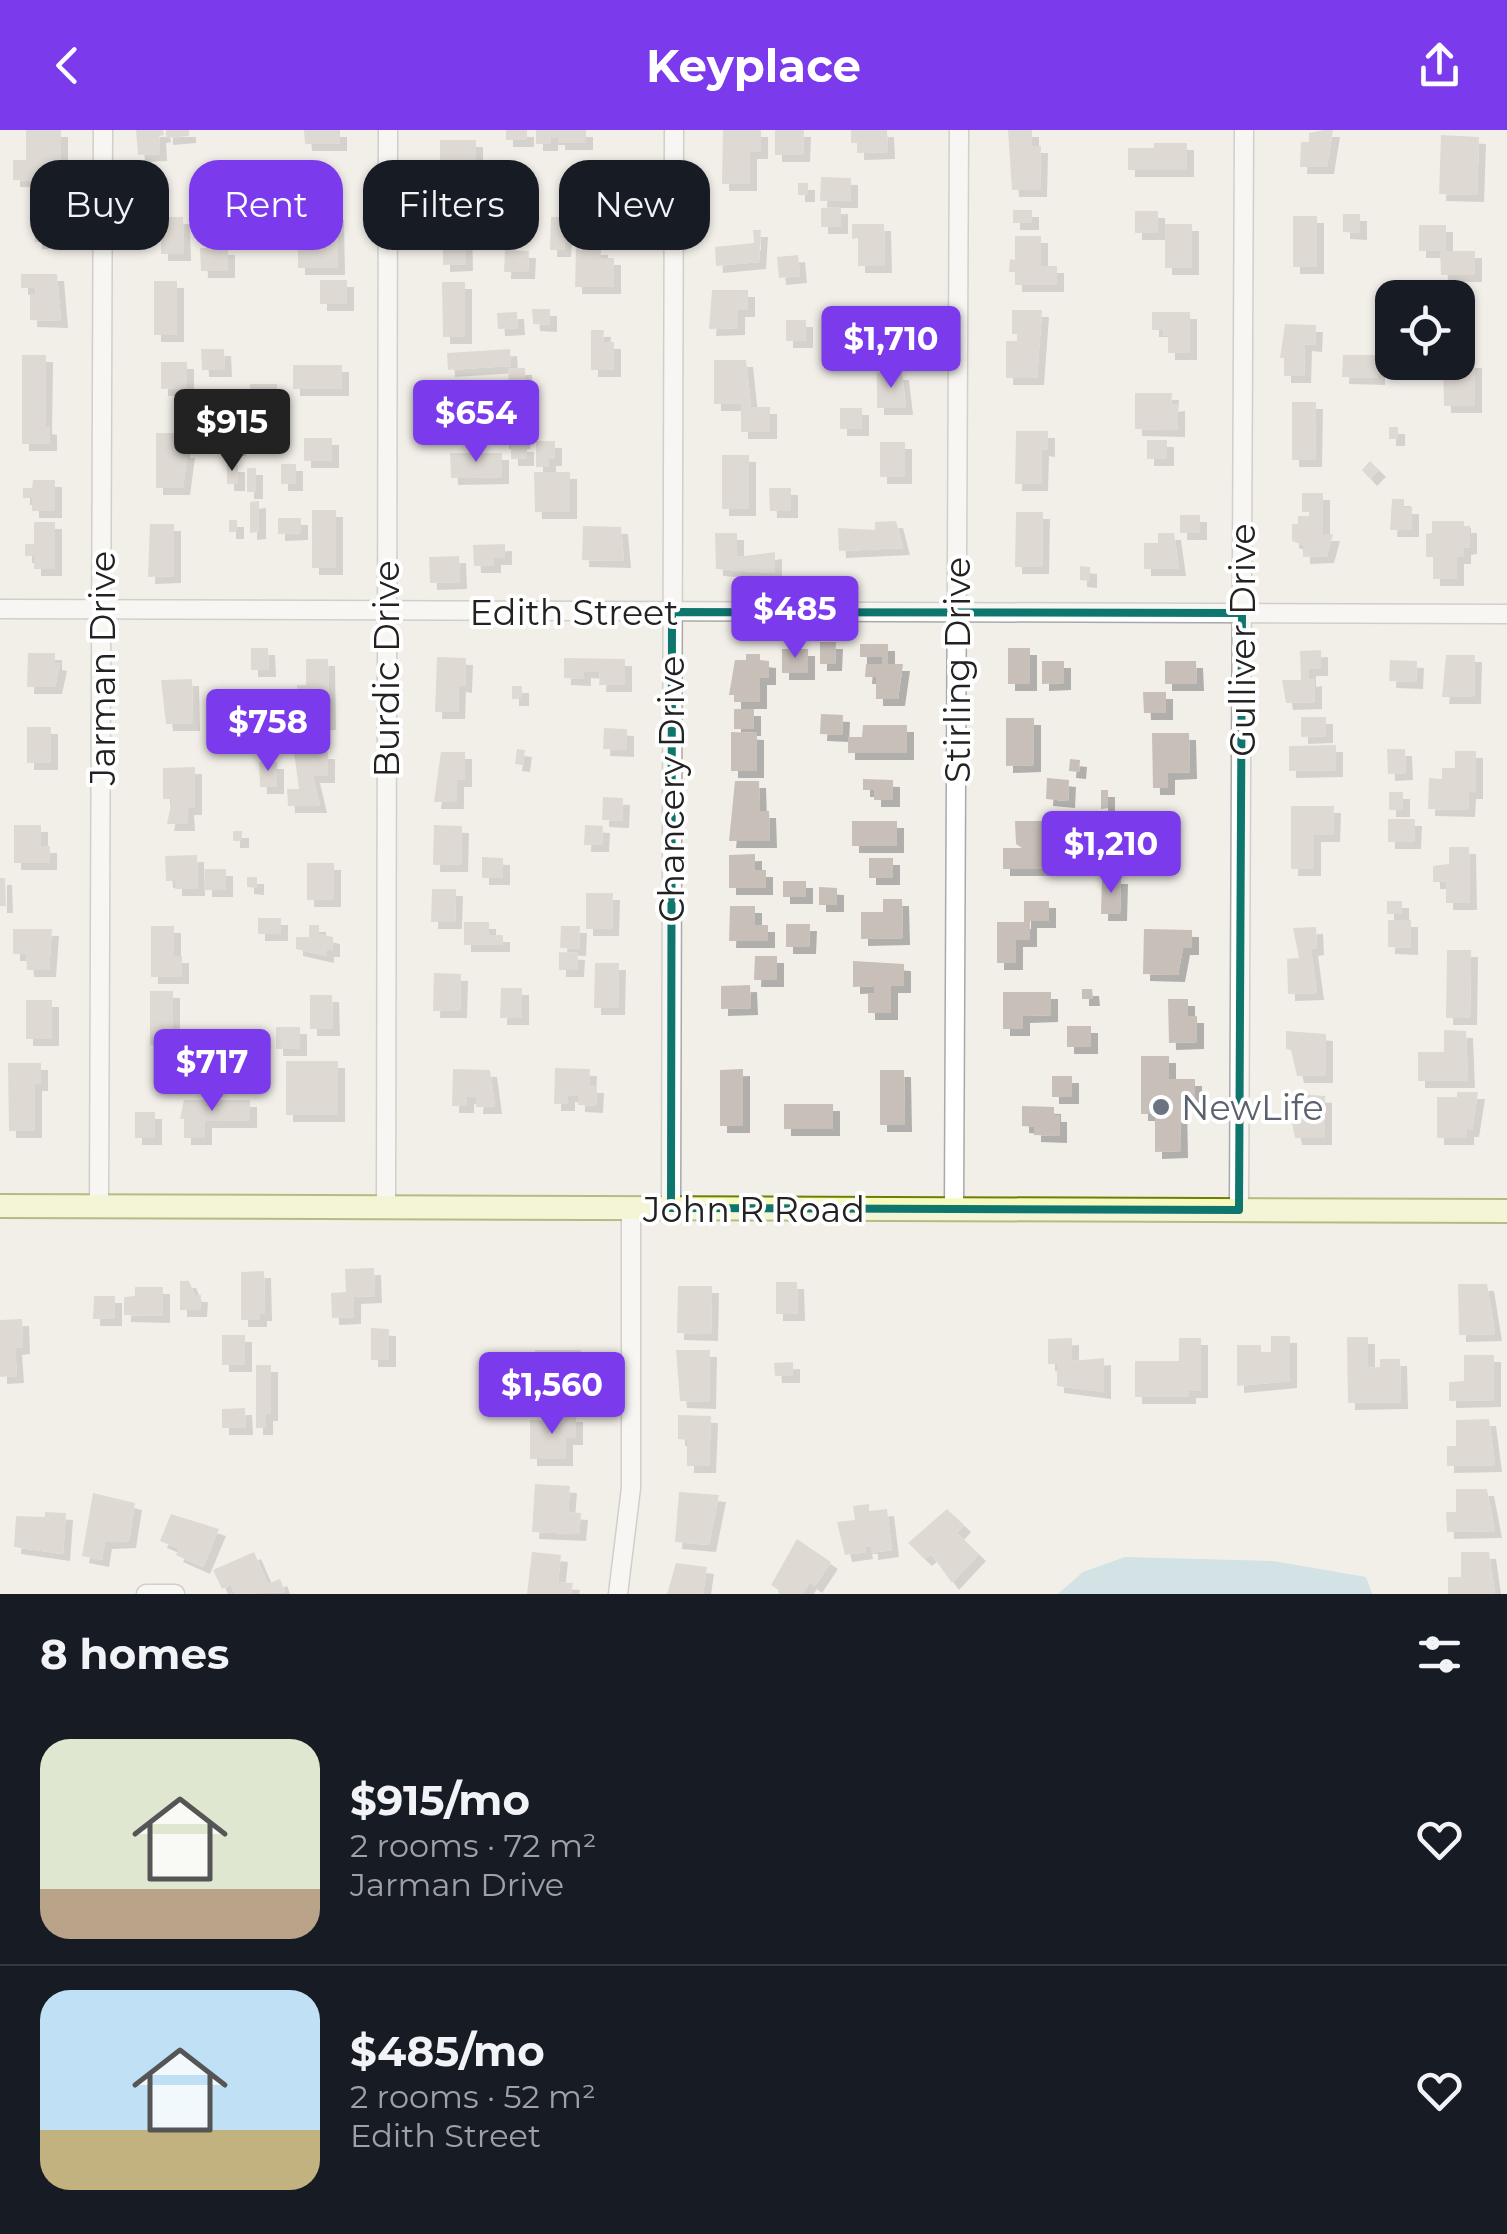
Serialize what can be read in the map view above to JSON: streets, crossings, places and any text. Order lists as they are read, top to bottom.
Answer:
{
  "streets": {
    "main road": ["John R Road"],
    "street": [
      "Edith Street",
      "Gulliver Drive",
      "Jarman Drive",
      "Burdic Drive",
      "Stirling Drive",
      "Chancery Drive"
    ]
  },
  "crossings": [
    ["Edith Street", "Gulliver Drive"],
    ["Edith Street", "Jarman Drive"],
    ["Edith Street", "Burdic Drive"],
    ["Edith Street", "Stirling Drive"],
    ["Edith Street", "Chancery Drive"],
    ["Gulliver Drive", "John R Road"],
    ["Jarman Drive", "John R Road"],
    ["Burdic Drive", "John R Road"],
    ["Stirling Drive", "John R Road"],
    ["Chancery Drive", "John R Road"]
  ],
  "places": ["NewLife"],
  "page": {
    "header": "Keyplace",
    "chip": [
      "Buy",
      "Rent",
      "Filters",
      "New"
    ],
    "price": [
      "$1,710",
      "$654",
      "$915",
      "$485",
      "$758",
      "$1,210",
      "$717",
      "$1,560"
    ],
    "heading": "8 homes",
    "list": [
      {
        "name": "$915/mo",
        "note": "2 rooms · 72 m² · Jarman Drive"
      },
      {
        "name": "$485/mo",
        "note": "2 rooms · 52 m² · Edith Street"
      }
    ]
  }
}
